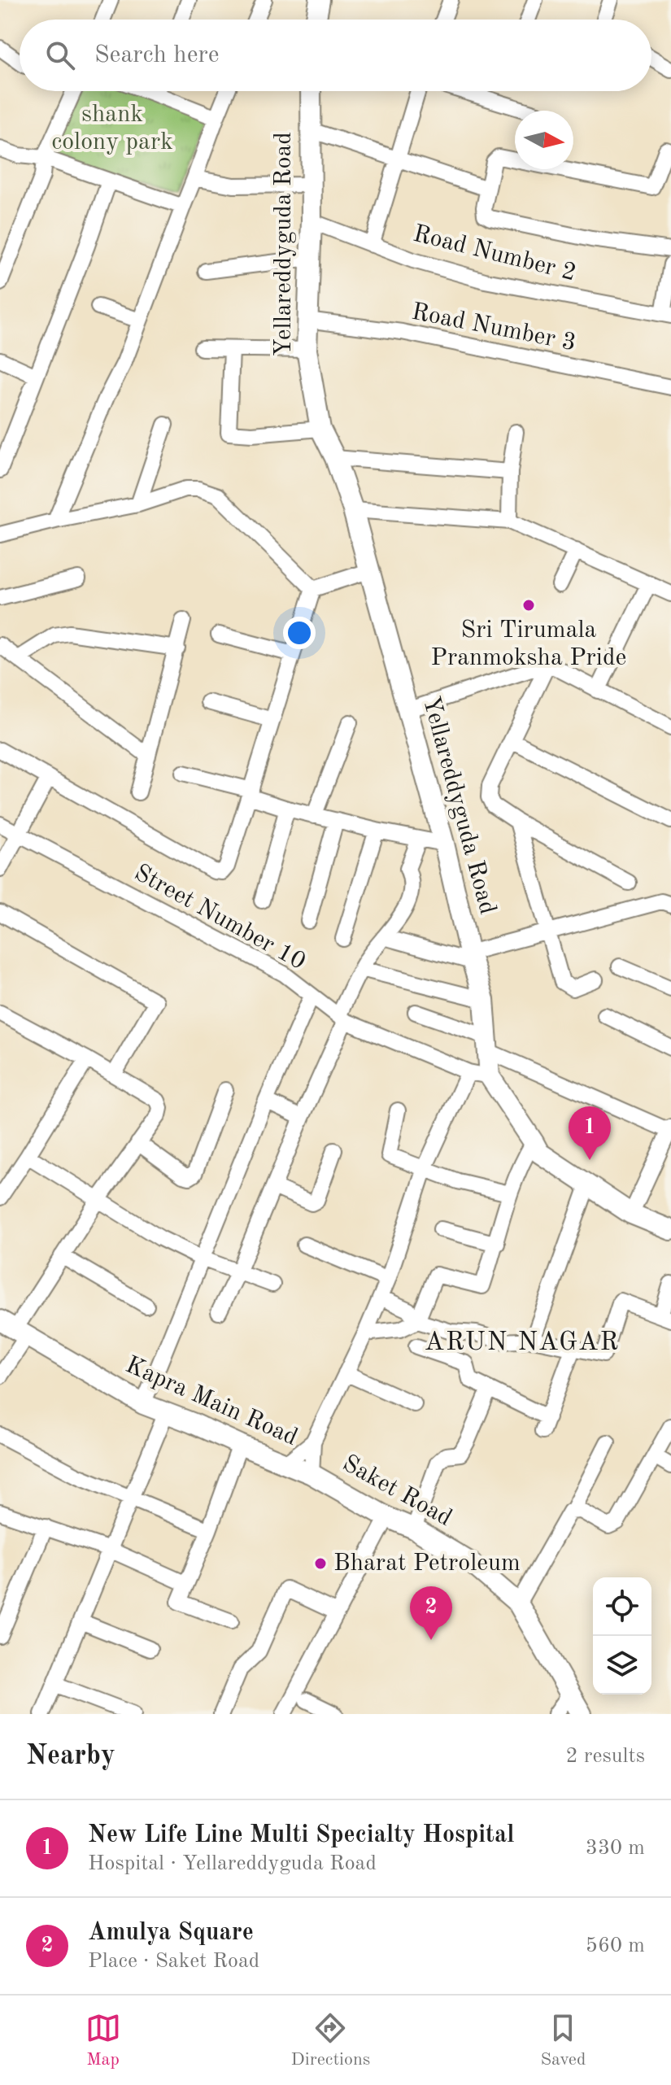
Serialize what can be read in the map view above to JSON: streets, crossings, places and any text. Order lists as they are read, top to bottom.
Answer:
{
  "streets": {
    "street": [
      "Yellareddyguda Road",
      "Road Number 2",
      "Road Number 3",
      "Street Number 10",
      "Kapra Main Road",
      "Saket Road"
    ]
  },
  "crossings": [
    ["Yellareddyguda Road", "Road Number 2"],
    ["Yellareddyguda Road", "Road Number 3"],
    ["Yellareddyguda Road", "Street Number 10"],
    ["Kapra Main Road", "Saket Road"]
  ],
  "districts": ["ARUN NAGAR"],
  "parks": ["shank colony park"],
  "places": ["Sri Tirumala Pranmoksha Pride", "Bharat Petroleum"],
  "north": "right",
  "page": {
    "search": "Search here",
    "pins": ["1", "2"],
    "heading": ["Nearby", "2 results"],
    "list": [
      {
        "mark": "1",
        "name": "New Life Line Multi Specialty Hospital",
        "note": "Hospital · Yellareddyguda Road",
        "value": "330 m"
      },
      {
        "mark": "2",
        "name": "Amulya Square",
        "note": "Place · Saket Road",
        "value": "560 m"
      }
    ],
    "nav": ["Map", "Directions", "Saved"]
  }
}
